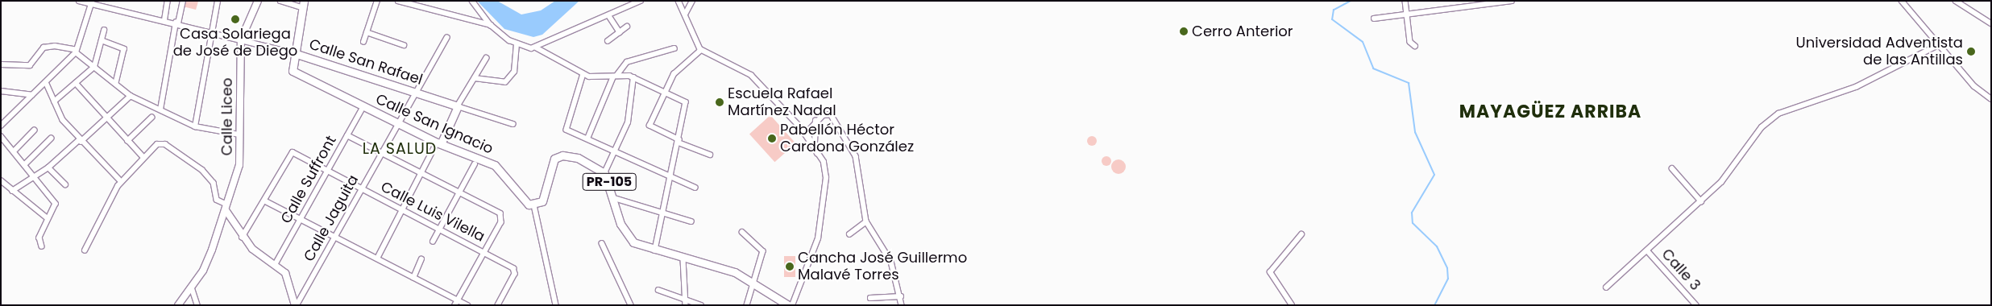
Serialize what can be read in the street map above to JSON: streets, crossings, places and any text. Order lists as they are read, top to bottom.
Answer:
{
  "streets": {
    "main road": ["Calle San Rafael", "Calle San Ignacio", "PR-105"],
    "street": [
      "Calle Liceo",
      "Calle Suffront",
      "Calle Luis Vilella",
      "Calle Jaguita",
      "Calle 3"
    ]
  },
  "crossings": [
    ["Calle San Rafael", "Calle Liceo"],
    ["Calle San Rafael", "Calle San Ignacio"],
    ["Calle San Rafael", "Calle Jaguita"],
    ["Calle San Ignacio", "Calle Suffront"],
    ["Calle San Ignacio", "PR-105"],
    ["Calle San Ignacio", "Calle Jaguita"],
    ["Calle Suffront", "Calle Luis Vilella"],
    ["Calle Luis Vilella", "Calle Jaguita"]
  ],
  "districts": ["MAYAGÜEZ ARRIBA", "LA SALUD"],
  "places": [
    "Casa Solariega de José de Diego",
    "Cerro Anterior",
    "Universidad Adventista de las Antillas",
    "Escuela Rafael Martínez Nadal",
    "Pabellón Héctor Cardona González",
    "Cancha José Guillermo Malavé Torres"
  ]
}
